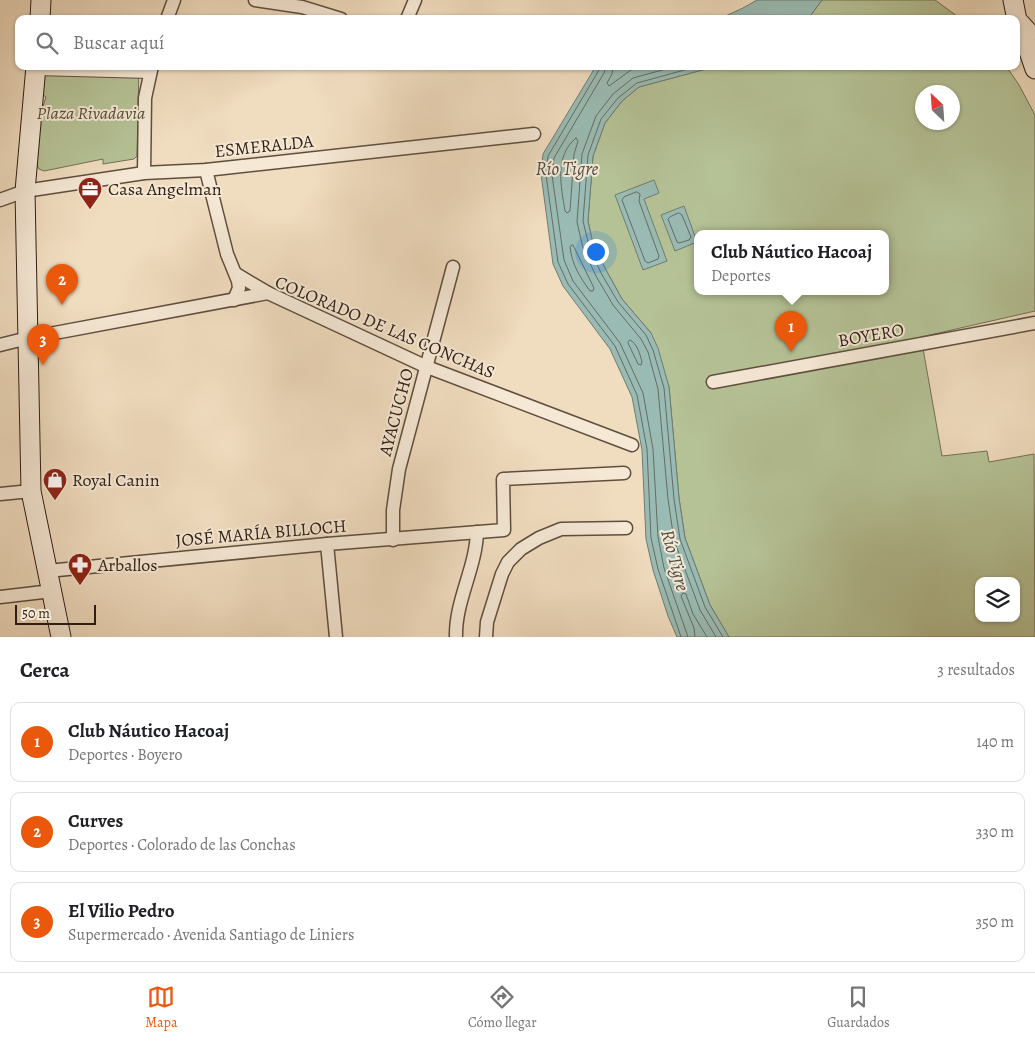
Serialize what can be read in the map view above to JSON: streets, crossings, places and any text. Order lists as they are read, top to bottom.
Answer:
{
  "streets": {
    "street": [
      "ESMERALDA",
      "COLORADO DE LAS CONCHAS",
      "BOYERO",
      "AYACUCHO",
      "JOSÉ MARÍA BILLOCH"
    ]
  },
  "crossings": [
    ["COLORADO DE LAS CONCHAS", "AYACUCHO"],
    ["AYACUCHO", "JOSÉ MARÍA BILLOCH"]
  ],
  "water": ["Río Tigre"],
  "parks": ["Plaza Rivadavia"],
  "places": {
    "office": ["Casa Angelman"],
    "shop": ["Royal Canin"],
    "pharmacy": ["Arballos"]
  },
  "scale_bar": "50 m",
  "north": "top left",
  "page": {
    "search": "Buscar aquí",
    "popup": ["Club Náutico Hacoaj", "Deportes"],
    "pins": ["2", "1", "3"],
    "scale": "50 m",
    "heading": ["Cerca", "3 resultados"],
    "list": [
      {
        "mark": "1",
        "name": "Club Náutico Hacoaj",
        "note": "Deportes · Boyero",
        "value": "140 m"
      },
      {
        "mark": "2",
        "name": "Curves",
        "note": "Deportes · Colorado de las Conchas",
        "value": "330 m"
      },
      {
        "mark": "3",
        "name": "El Vilio Pedro",
        "note": "Supermercado · Avenida Santiago de Liniers",
        "value": "350 m"
      }
    ],
    "nav": ["Mapa", "Cómo llegar", "Guardados"]
  }
}
